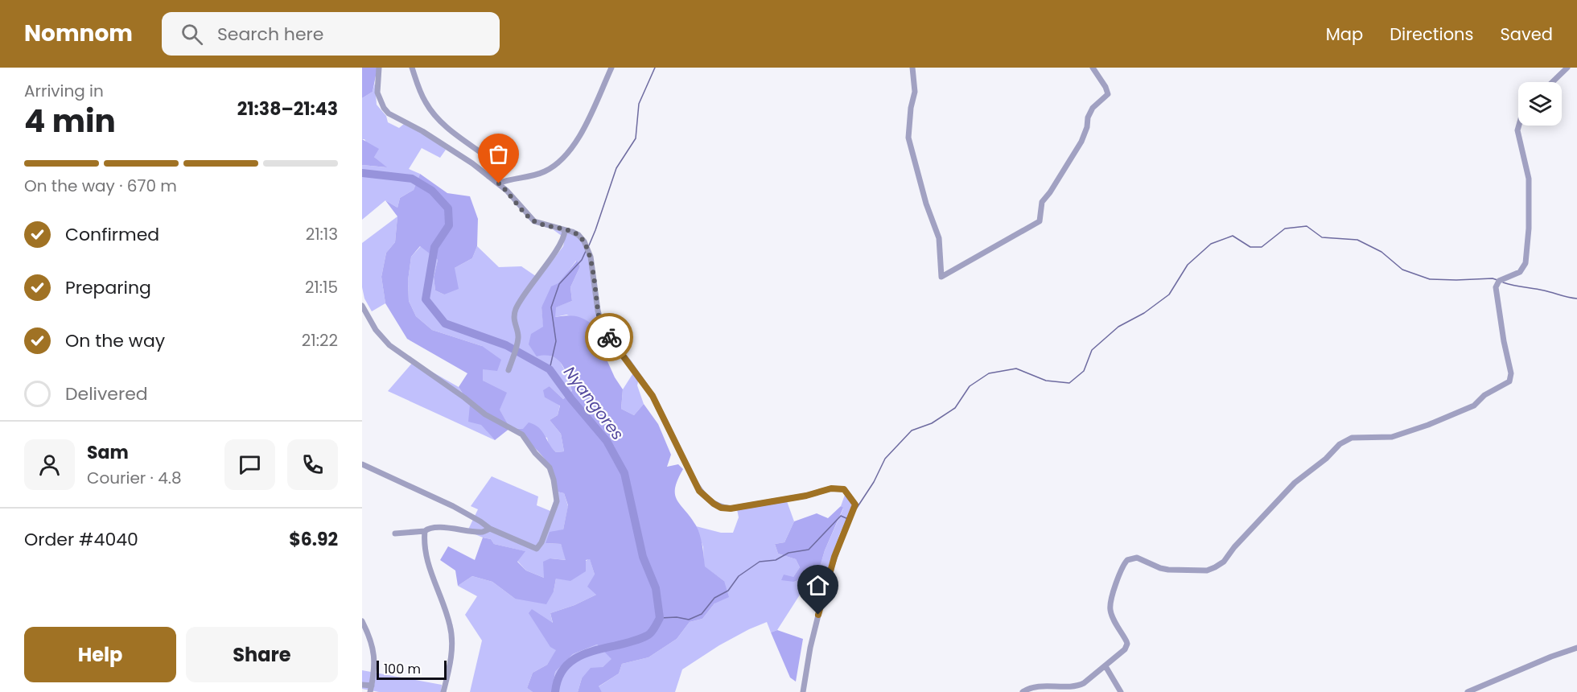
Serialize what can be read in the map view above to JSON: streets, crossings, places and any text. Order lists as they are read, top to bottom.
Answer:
{
  "water": ["Nyangores"],
  "scale_bar": "100 m",
  "page": {
    "header": "Nomnom",
    "search": "Search here",
    "nav": ["Map", "Directions", "Saved"],
    "heading": ["4 min", "Arriving in", "21:38–21:43"],
    "panel": [
      "Sam",
      "Courier · 4.8",
      "Order #4040",
      "$6.92"
    ],
    "bar": "On the way · 670 m",
    "list": [
      ["Confirmed", "21:13"],
      ["Preparing", "21:15"],
      ["On the way", "21:22"],
      "Delivered"
    ],
    "buttons": ["Help", "Share"],
    "scale": "100 m"
  }
}
